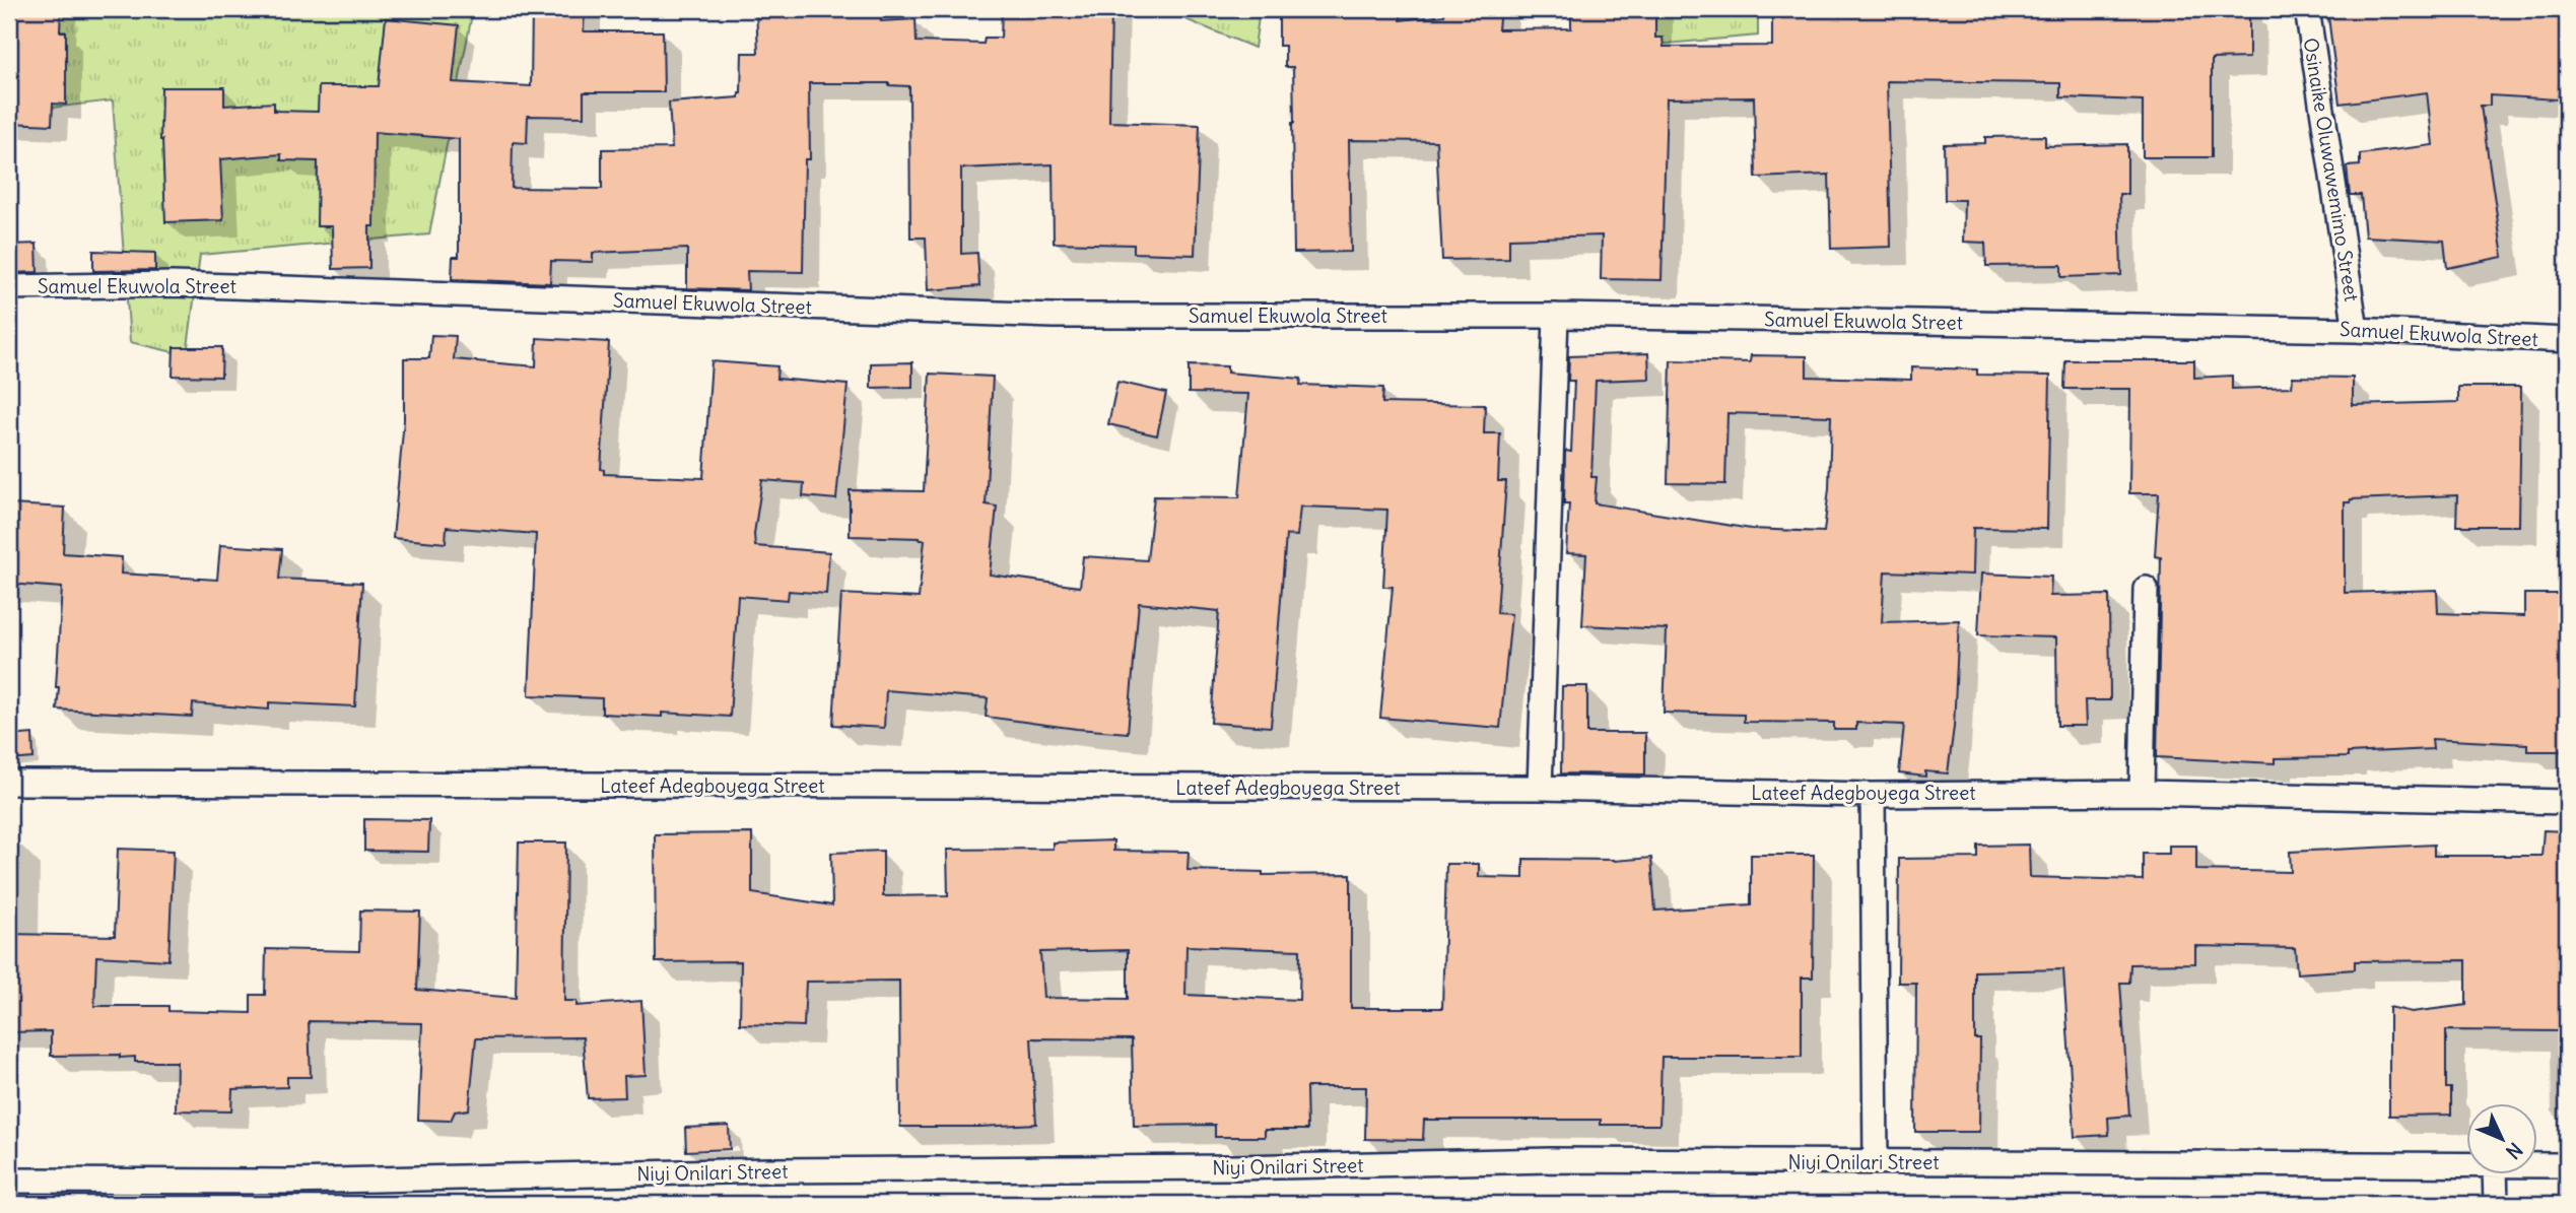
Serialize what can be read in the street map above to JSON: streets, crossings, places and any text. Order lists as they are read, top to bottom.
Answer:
{
  "streets": {
    "street": [
      "Osinaike Oluwawemimo Street",
      "Samuel Ekuwola Street",
      "Lateef Adegboyega Street",
      "Niyi Onilari Street"
    ]
  },
  "crossings": [
    ["Osinaike Oluwawemimo Street", "Samuel Ekuwola Street"]
  ],
  "north": "bottom right"
}
